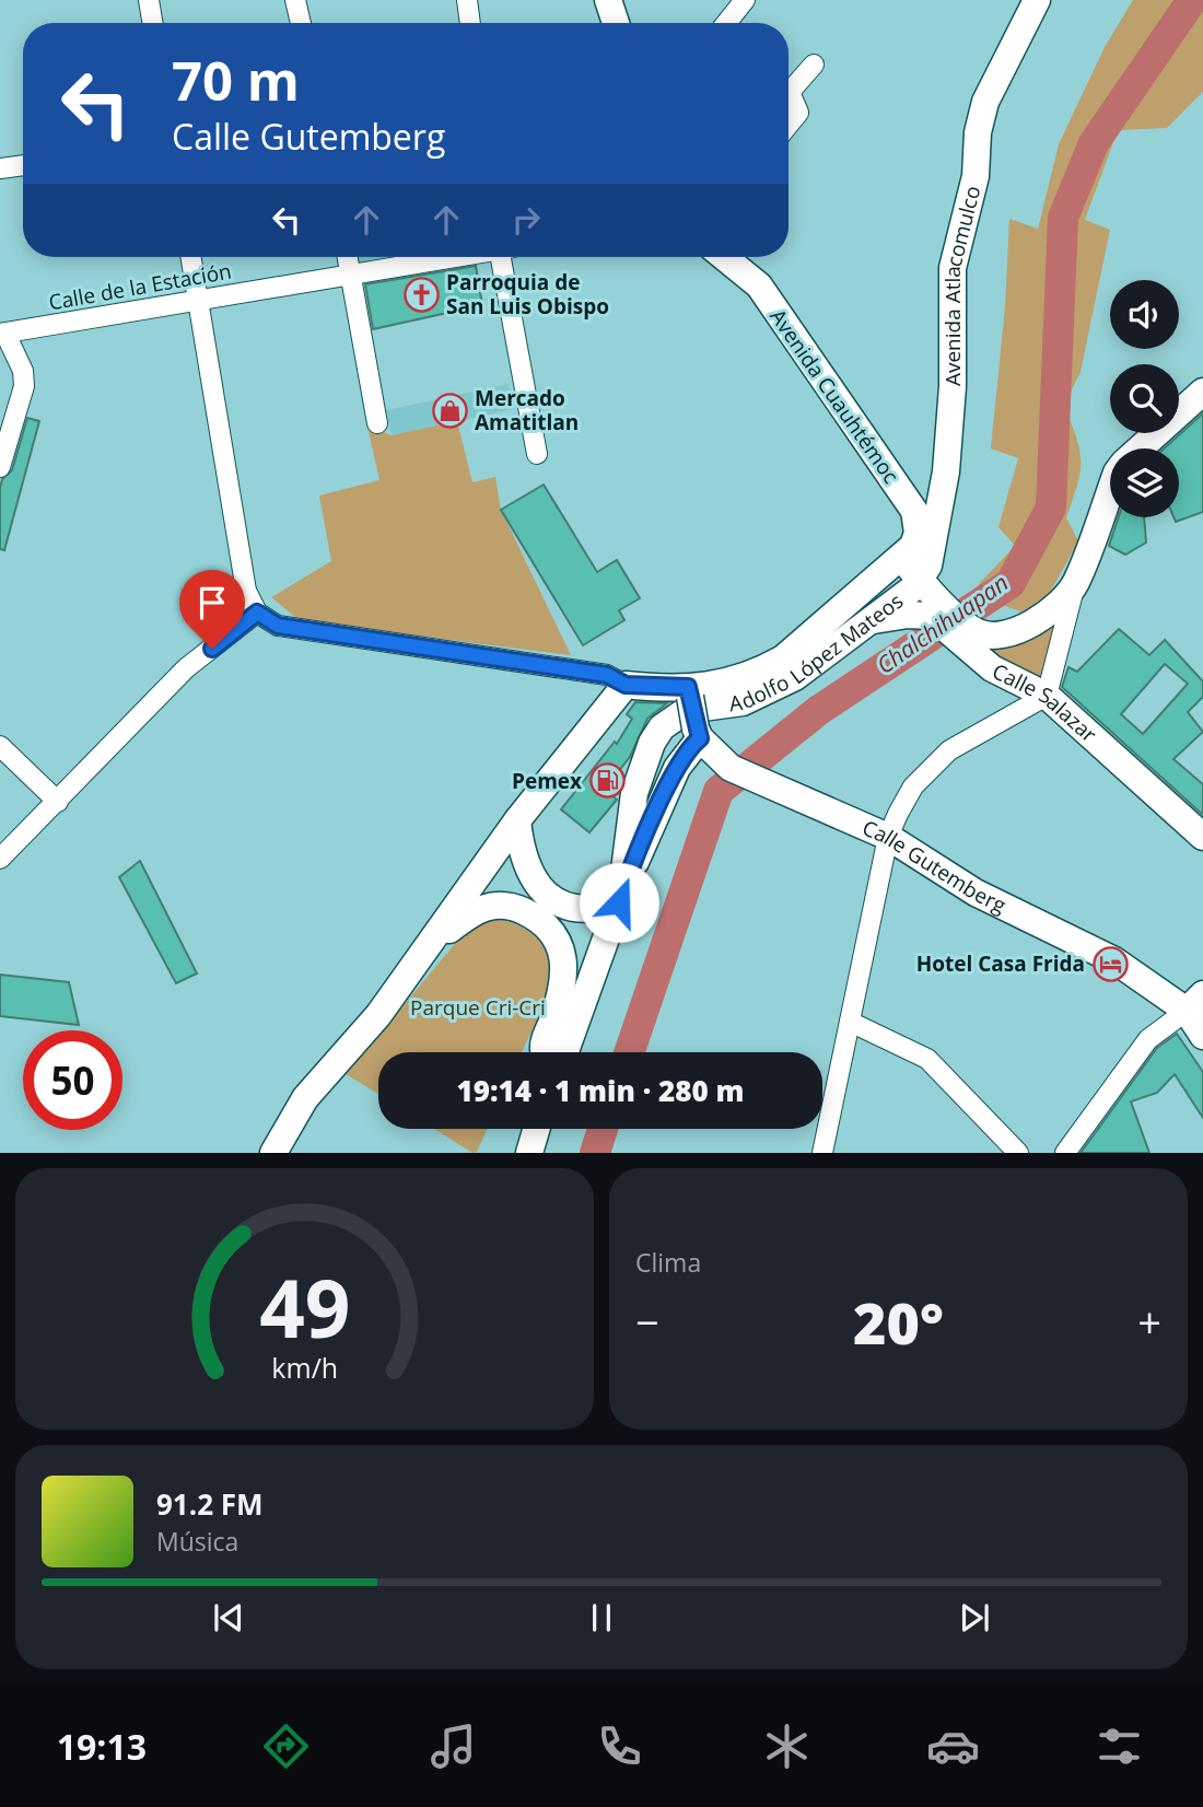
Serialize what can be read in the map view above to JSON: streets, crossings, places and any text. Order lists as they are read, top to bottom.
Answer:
{
  "streets": {
    "main road": [
      "Avenida Atlacomulco",
      "Avenida Cuauhtémoc",
      "Adolfo López Mateos",
      "Calle Salazar",
      "Calle Gutemberg"
    ],
    "street": ["Calle de la Estación"]
  },
  "crossings": [
    ["Avenida Atlacomulco", "Adolfo López Mateos"],
    ["Adolfo López Mateos", "Calle Salazar"]
  ],
  "water": ["Chalchihuapan"],
  "parks": ["Parque Cri-Cri"],
  "places": {
    "church": ["Parroquia de San Luis Obispo"],
    "shop": ["Mercado Amatitlan"],
    "fuel station": ["Pemex"],
    "hotel": ["Hotel Casa Frida"]
  },
  "page": {
    "turn": ["70 m", "Calle Gutemberg"],
    "limit": "50",
    "trip": "19:14 · 1 min · 280 m",
    "tile": "Clima",
    "heat": ["−", "20°", "+"],
    "song": ["91.2 FM", "Música"],
    "tabs": "19:13",
    "gauge": ["49", "km/h"]
  }
}
